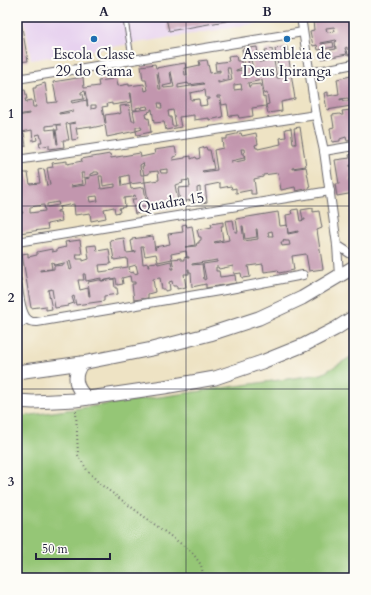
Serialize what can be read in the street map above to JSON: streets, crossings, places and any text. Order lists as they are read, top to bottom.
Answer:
{
  "streets": {
    "street": ["Quadra 15"]
  },
  "places": ["Escola Classe 29 do Gama", "Assembleia de Deus Ipiranga"],
  "scale_bar": "50 m",
  "grid": {
    "columns": ["A", "B"],
    "rows": ["1", "2", "3"]
  }
}
